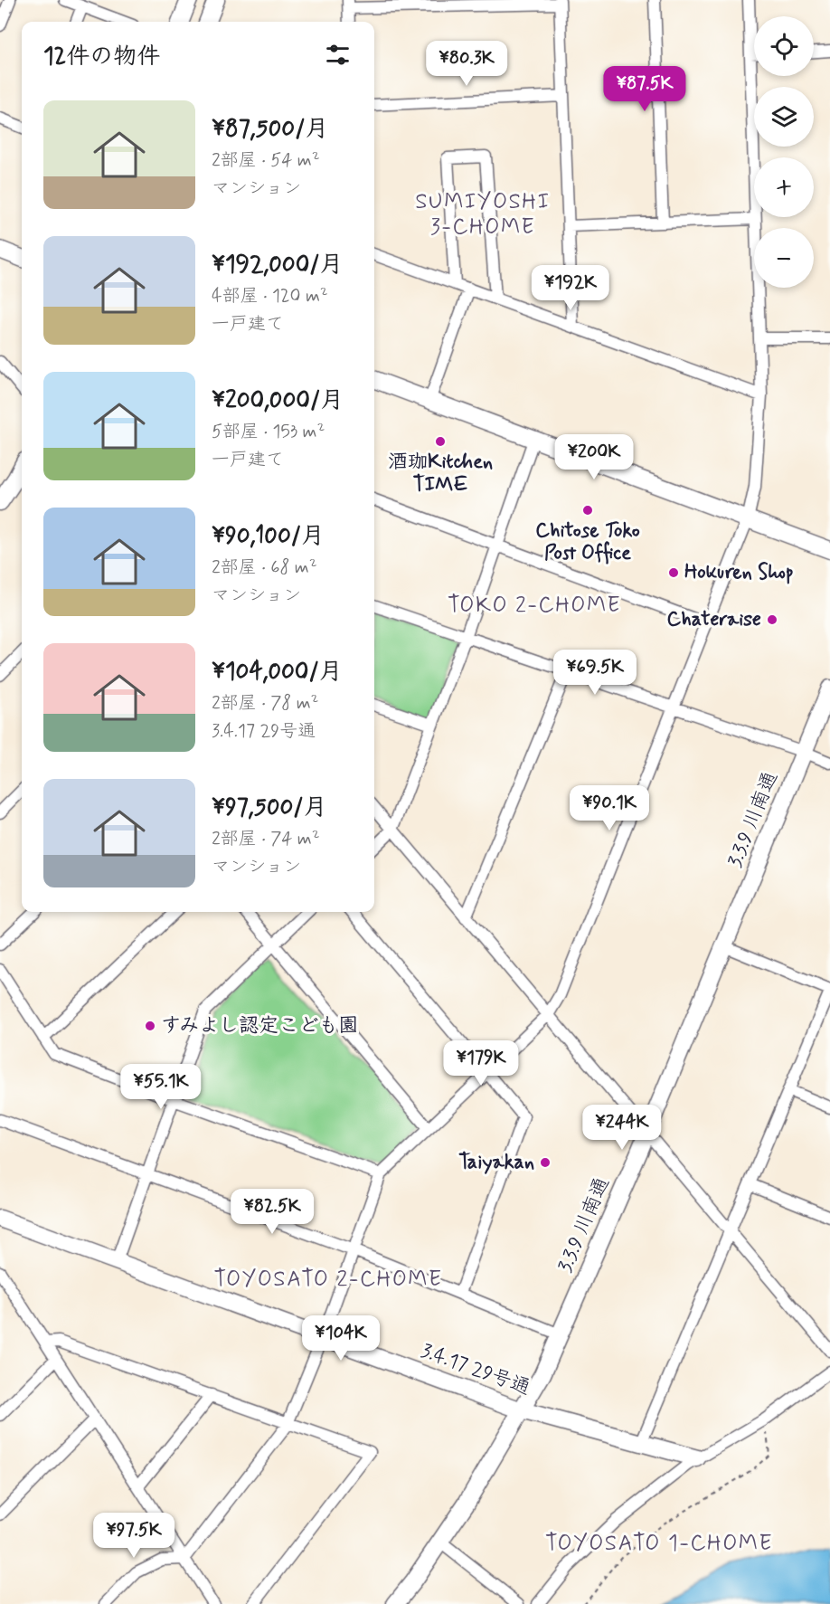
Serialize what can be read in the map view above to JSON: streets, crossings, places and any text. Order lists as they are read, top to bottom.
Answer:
{
  "streets": {
    "street": ["3.3.9 川南通", "3.4.17 29号通"]
  },
  "crossings": [
    ["3.3.9 川南通", "3.4.17 29号通"]
  ],
  "districts": [
    "SUMIYOSHI 3-CHOME",
    "TOKO 2-CHOME",
    "TOYOSATO 2-CHOME",
    "TOYOSATO 1-CHOME"
  ],
  "places": [
    "酒珈Kitchen TIME",
    "Chitose Toko Post Office",
    "Hokuren Shop",
    "Chateraise",
    "すみよし認定こども園",
    "Taiyakan"
  ],
  "page": {
    "map_buttons": ["+", "−"],
    "heading": "12件の物件",
    "price": [
      "¥80.3K",
      "¥87.5K",
      "¥192K",
      "¥200K",
      "¥69.5K",
      "¥90.1K",
      "¥179K",
      "¥55.1K",
      "¥244K",
      "¥82.5K",
      "¥104K",
      "¥97.5K"
    ],
    "list": [
      {
        "name": "¥87,500/月",
        "note": "2部屋 · 54 m² · マンション"
      },
      {
        "name": "¥192,000/月",
        "note": "4部屋 · 120 m² · 一戸建て"
      },
      {
        "name": "¥200,000/月",
        "note": "5部屋 · 153 m² · 一戸建て"
      },
      {
        "name": "¥90,100/月",
        "note": "2部屋 · 68 m² · マンション"
      },
      {
        "name": "¥104,000/月",
        "note": "2部屋 · 78 m² · 3.4.17 29号通"
      },
      {
        "name": "¥97,500/月",
        "note": "2部屋 · 74 m² · マンション"
      }
    ]
  }
}
